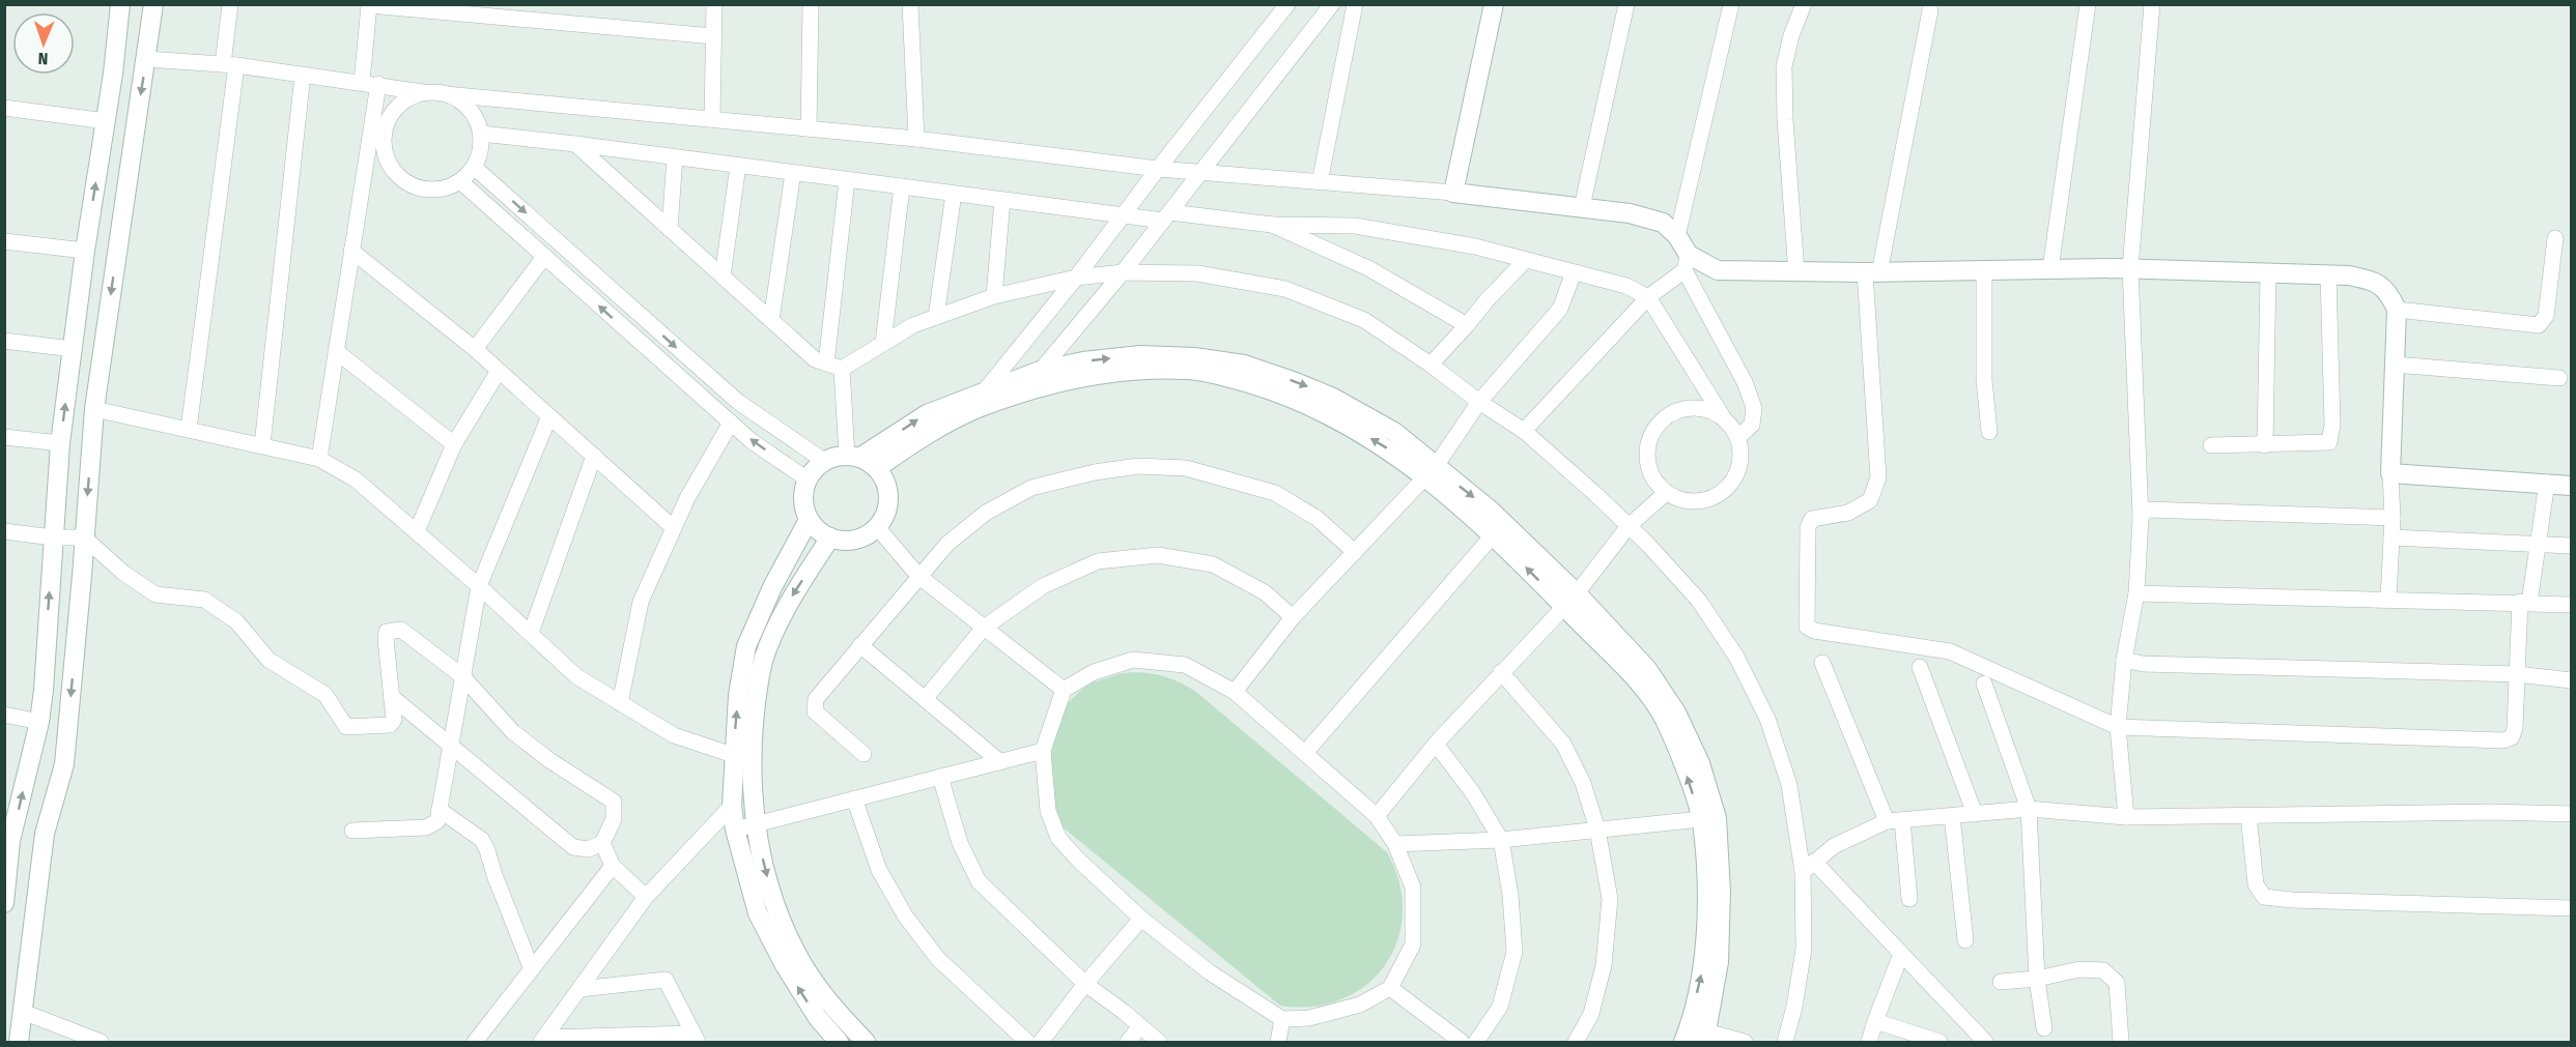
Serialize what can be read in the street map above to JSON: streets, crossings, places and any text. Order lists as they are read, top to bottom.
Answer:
{
  "north": "bottom"
}
